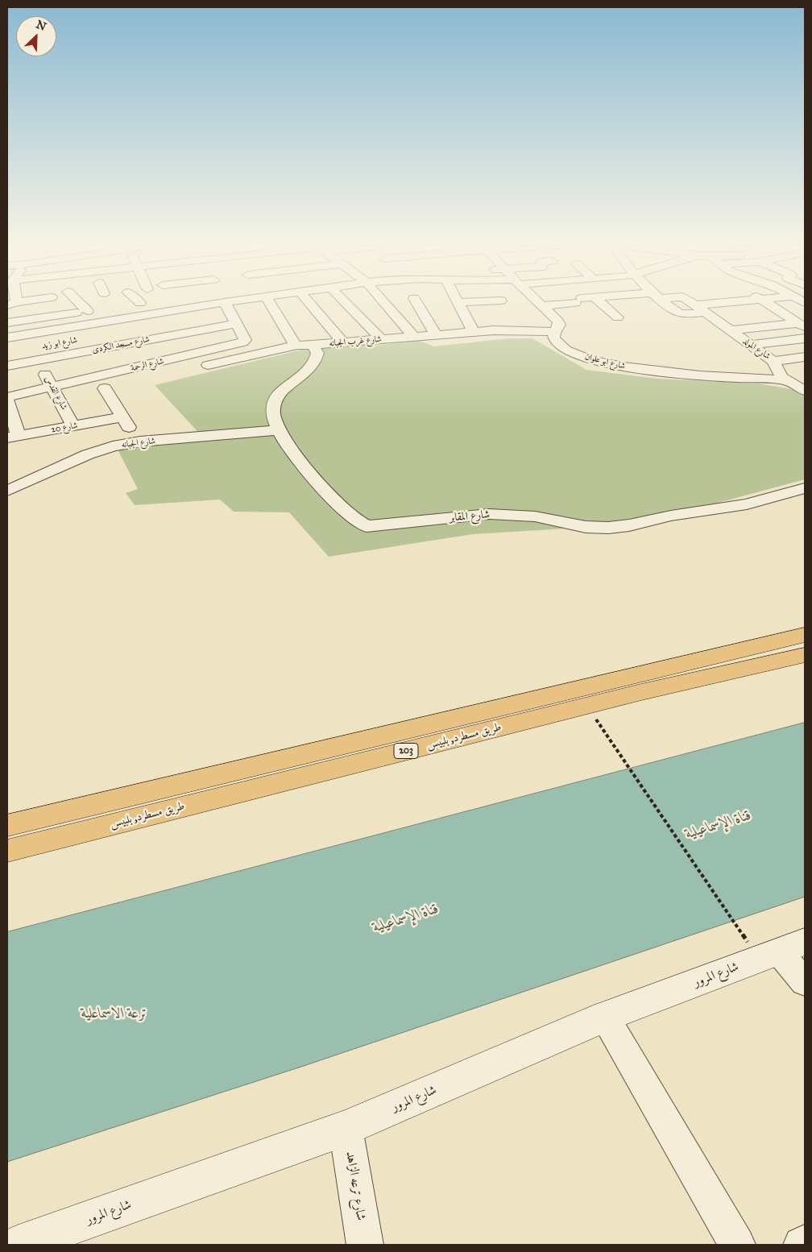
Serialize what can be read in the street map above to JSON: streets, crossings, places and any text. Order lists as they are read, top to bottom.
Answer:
{
  "streets": {
    "main road": ["طريق مسطرد, بلبيس", "203", "شارع المرور"],
    "street": [
      "شارع غرب الجبانه",
      "شارع مسجد الكردى",
      "شارع المولد",
      "شارع ابو علوان",
      "شارع الرحمة",
      "شارع القدس",
      "شارع 20",
      "شارع الجبانه",
      "شارع المقابر",
      "شارع ترعه الزاهد"
    ]
  },
  "crossings": [
    ["شارع غرب الجبانه", "شارع ابو علوان"],
    ["شارع غرب الجبانه", "شارع المقابر"],
    ["شارع مسجد الكردى", "شارع الرحمة"],
    ["شارع مسجد الكردى", "شارع القدس"],
    ["شارع المولد", "شارع ابو علوان"],
    ["شارع الرحمة", "شارع القدس"],
    ["شارع القدس", "شارع 20"],
    ["شارع الجبانه", "شارع المقابر"],
    ["شارع المرور", "شارع ترعه الزاهد"]
  ],
  "water": ["قناة الإسماعيلية", "ترعة الاسماعلية"],
  "north": "top right"
}
